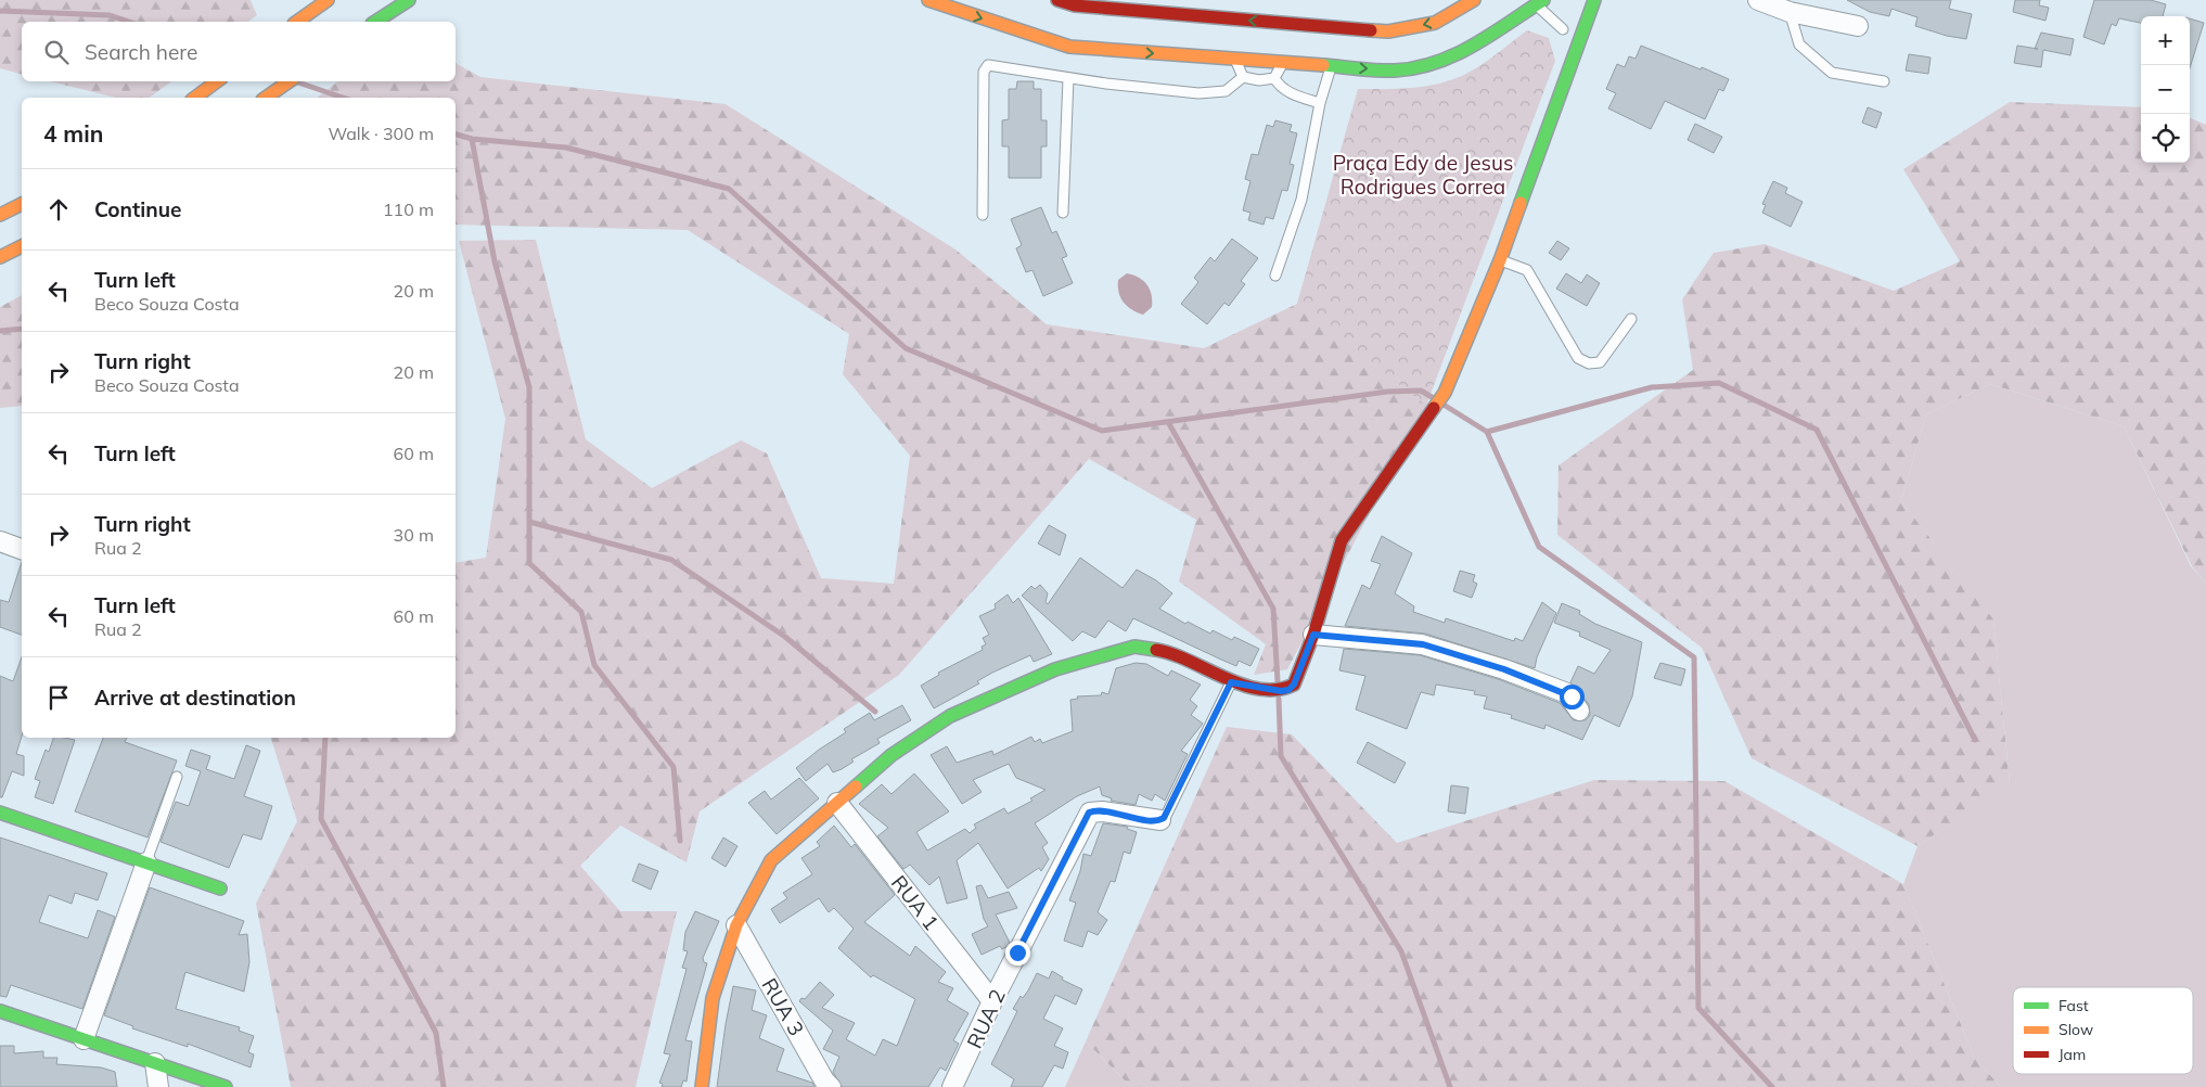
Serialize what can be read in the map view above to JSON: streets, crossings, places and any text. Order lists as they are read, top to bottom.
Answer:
{
  "streets": {
    "street": ["RUA 1", "RUA 3", "RUA 2"]
  },
  "crossings": [
    ["RUA 1", "RUA 2"]
  ],
  "parks": ["Praça Edy de Jesus Rodrigues Correa"],
  "legend": ["Fast", "Slow", "Jam"],
  "page": {
    "map_buttons": ["+", "−"],
    "search": "Search here",
    "heading": ["4 min", "Walk · 300 m"],
    "list": [
      ["Continue", "110 m"],
      ["Turn left", "Beco Souza Costa", "20 m"],
      ["Turn right", "Beco Souza Costa", "20 m"],
      ["Turn left", "60 m"],
      ["Turn right", "Rua 2", "30 m"],
      ["Turn left", "Rua 2", "60 m"],
      "Arrive at destination"
    ]
  }
}
